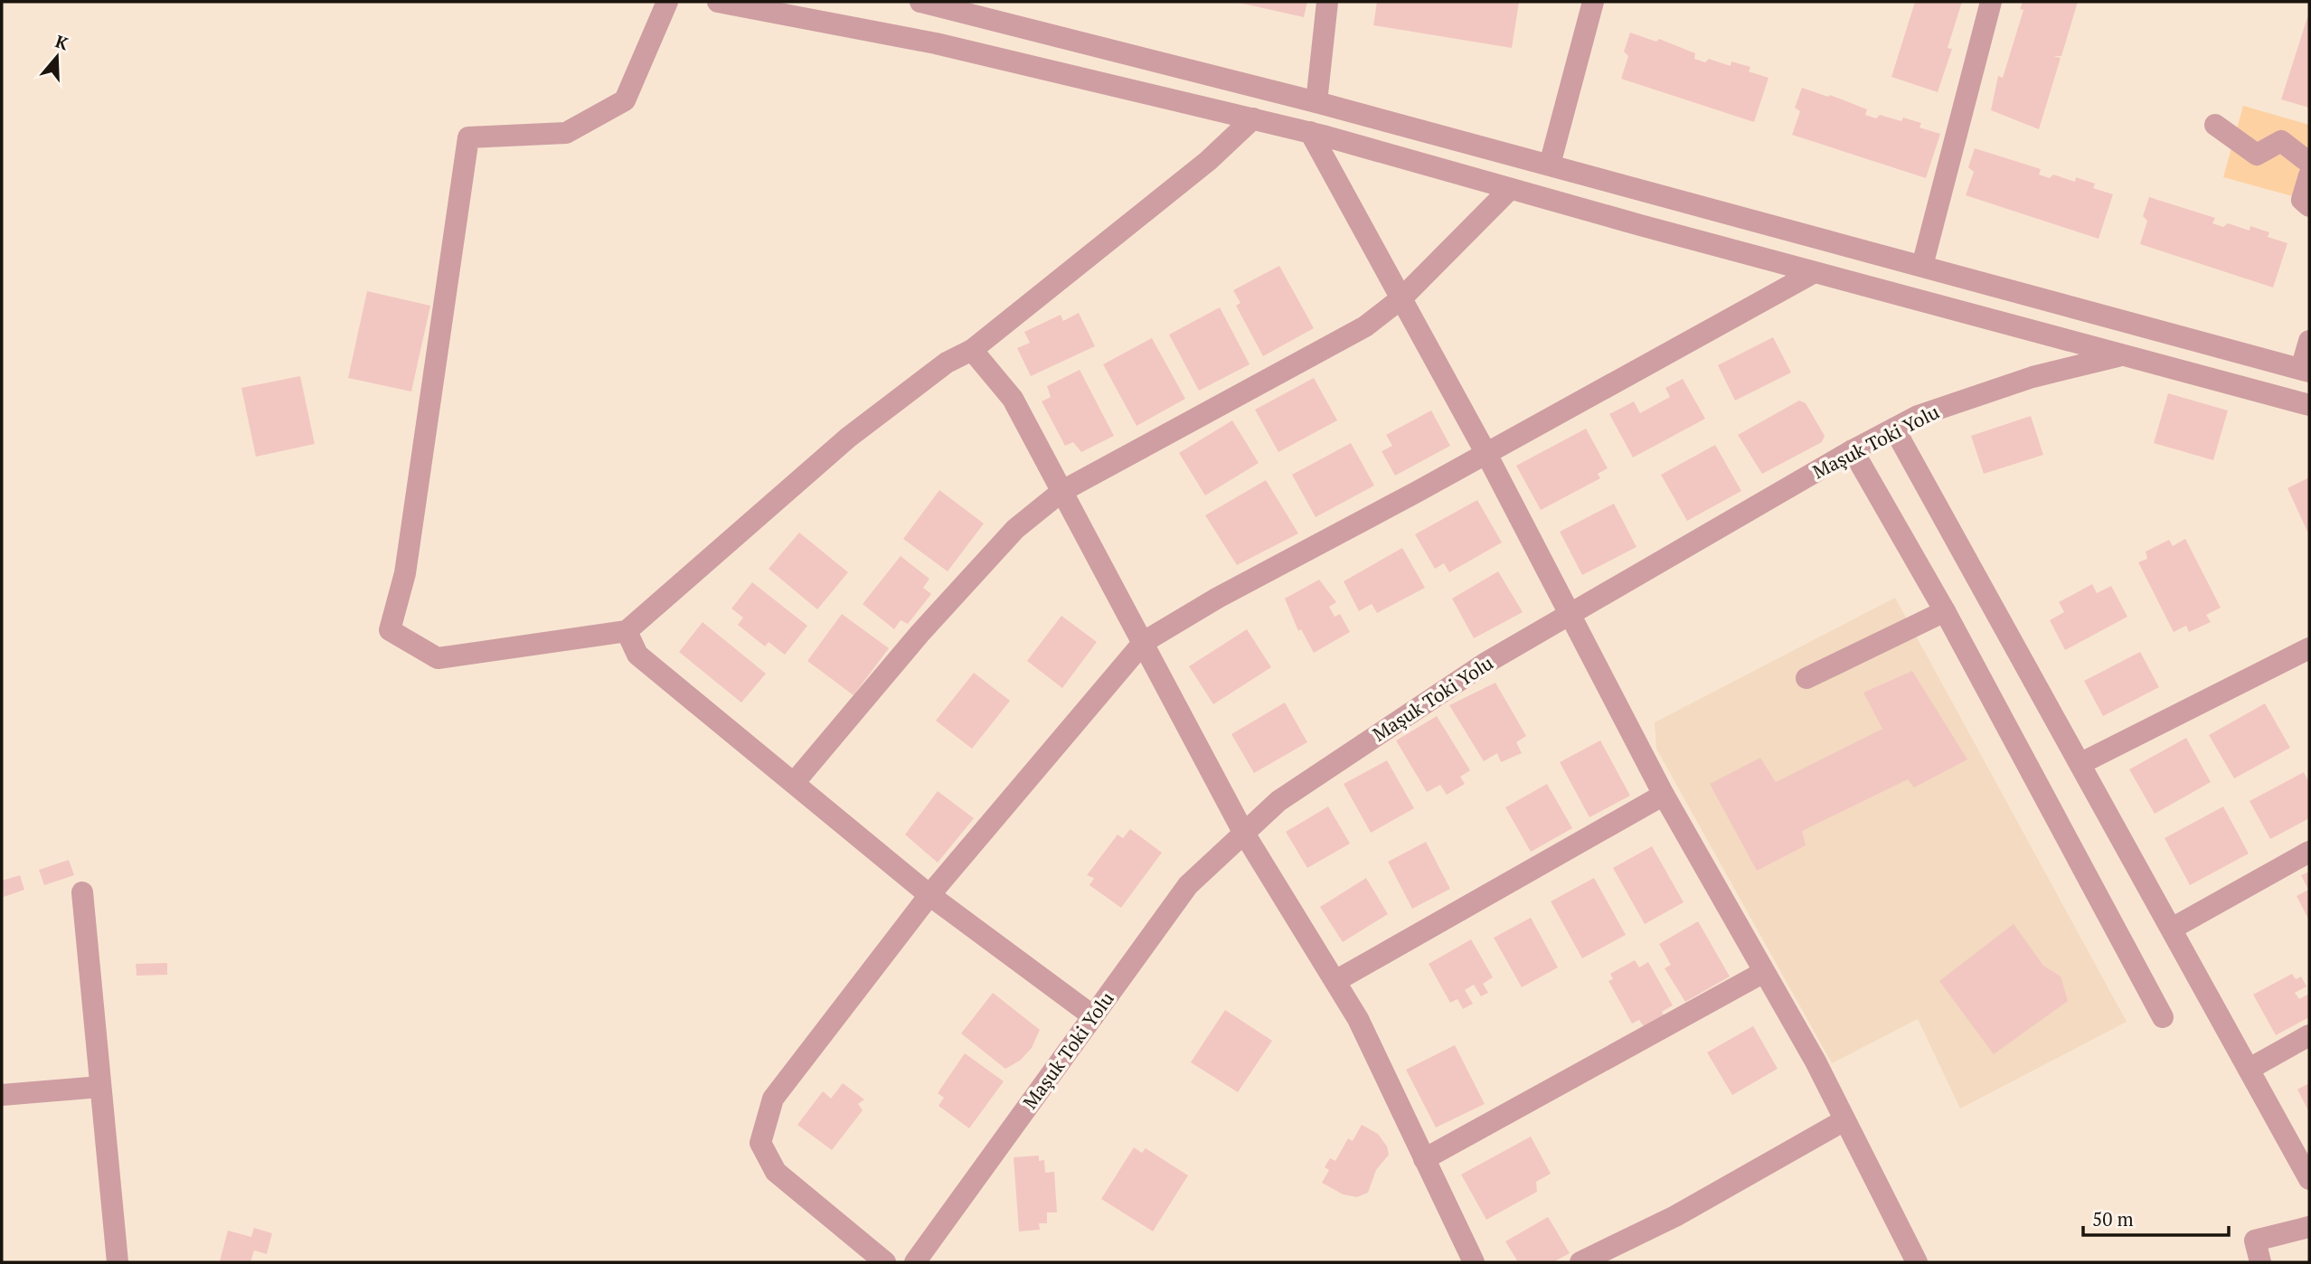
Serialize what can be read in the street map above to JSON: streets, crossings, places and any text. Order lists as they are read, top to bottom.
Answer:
{
  "streets": {
    "street": ["Maşuk Toki Yolu"]
  },
  "scale_bar": "50 m",
  "north": "top"
}
